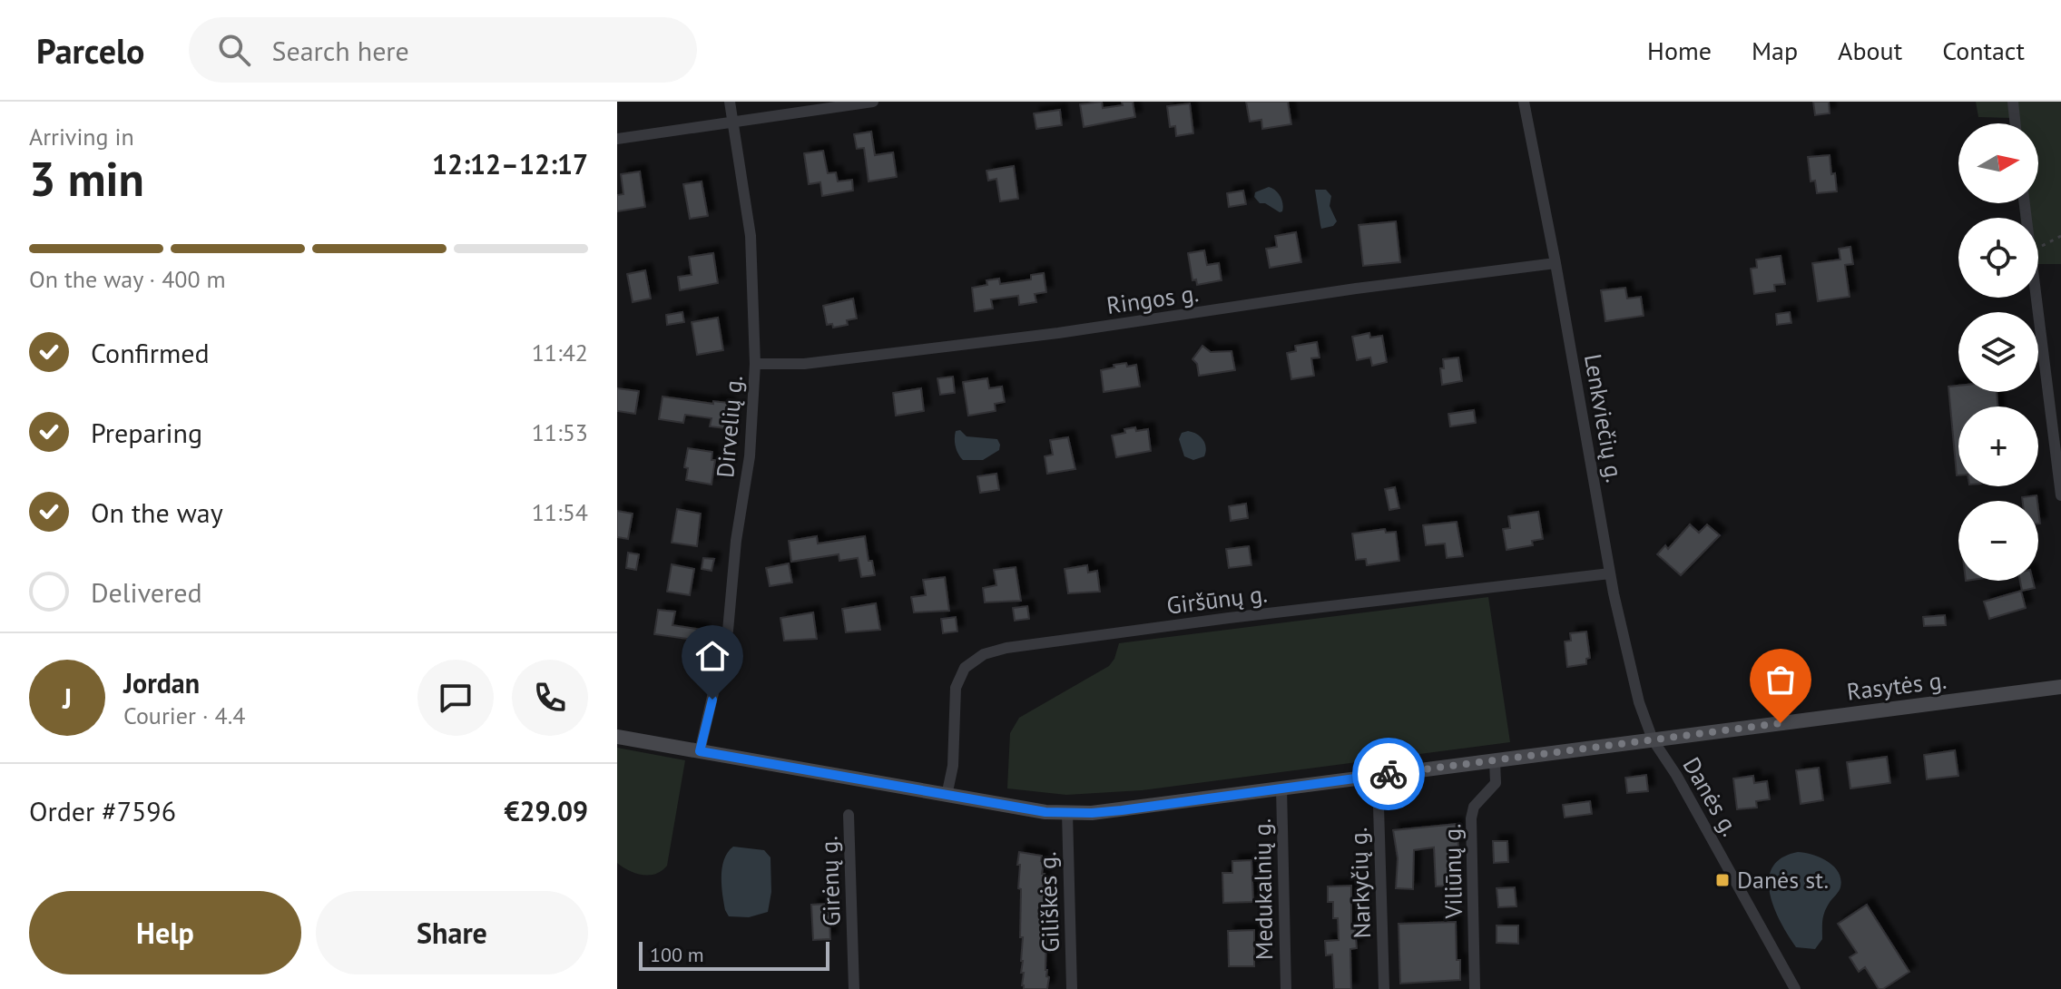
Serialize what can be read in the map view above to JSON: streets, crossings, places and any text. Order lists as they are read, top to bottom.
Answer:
{
  "streets": {
    "main road": ["Rasytės g."],
    "street": [
      "Ringos g.",
      "Lenkviečių g.",
      "Dirvelių g.",
      "Giršūnų g.",
      "Danės g.",
      "Viliūnų g.",
      "Girėnų g.",
      "Narkyčių g.",
      "Medukalnių g.",
      "Giliškės g."
    ]
  },
  "crossings": [
    ["Ringos g.", "Lenkviečių g."],
    ["Ringos g.", "Dirvelių g."],
    ["Lenkviečių g.", "Giršūnų g."],
    ["Lenkviečių g.", "Rasytės g."],
    ["Lenkviečių g.", "Danės g."],
    ["Dirvelių g.", "Rasytės g."],
    ["Giršūnų g.", "Rasytės g."],
    ["Rasytės g.", "Danės g."],
    ["Rasytės g.", "Viliūnų g."],
    ["Rasytės g.", "Narkyčių g."],
    ["Rasytės g.", "Medukalnių g."],
    ["Rasytės g.", "Giliškės g."]
  ],
  "places": {
    "transit": ["Danės st."]
  },
  "scale_bar": "100 m",
  "north": "right",
  "page": {
    "header": "Parcelo",
    "search": "Search here",
    "nav": [
      "Home",
      "Map",
      "About",
      "Contact"
    ],
    "heading": ["3 min", "Arriving in", "12:12–12:17"],
    "panel": [
      "Jordan",
      "Courier · 4.4",
      "Order #7596",
      "€29.09"
    ],
    "map_buttons": ["+", "−"],
    "bar": "On the way · 400 m",
    "list": [
      ["Confirmed", "11:42"],
      ["Preparing", "11:53"],
      ["On the way", "11:54"],
      "Delivered"
    ],
    "round": "J",
    "buttons": ["Help", "Share"],
    "scale": "100 m"
  }
}
